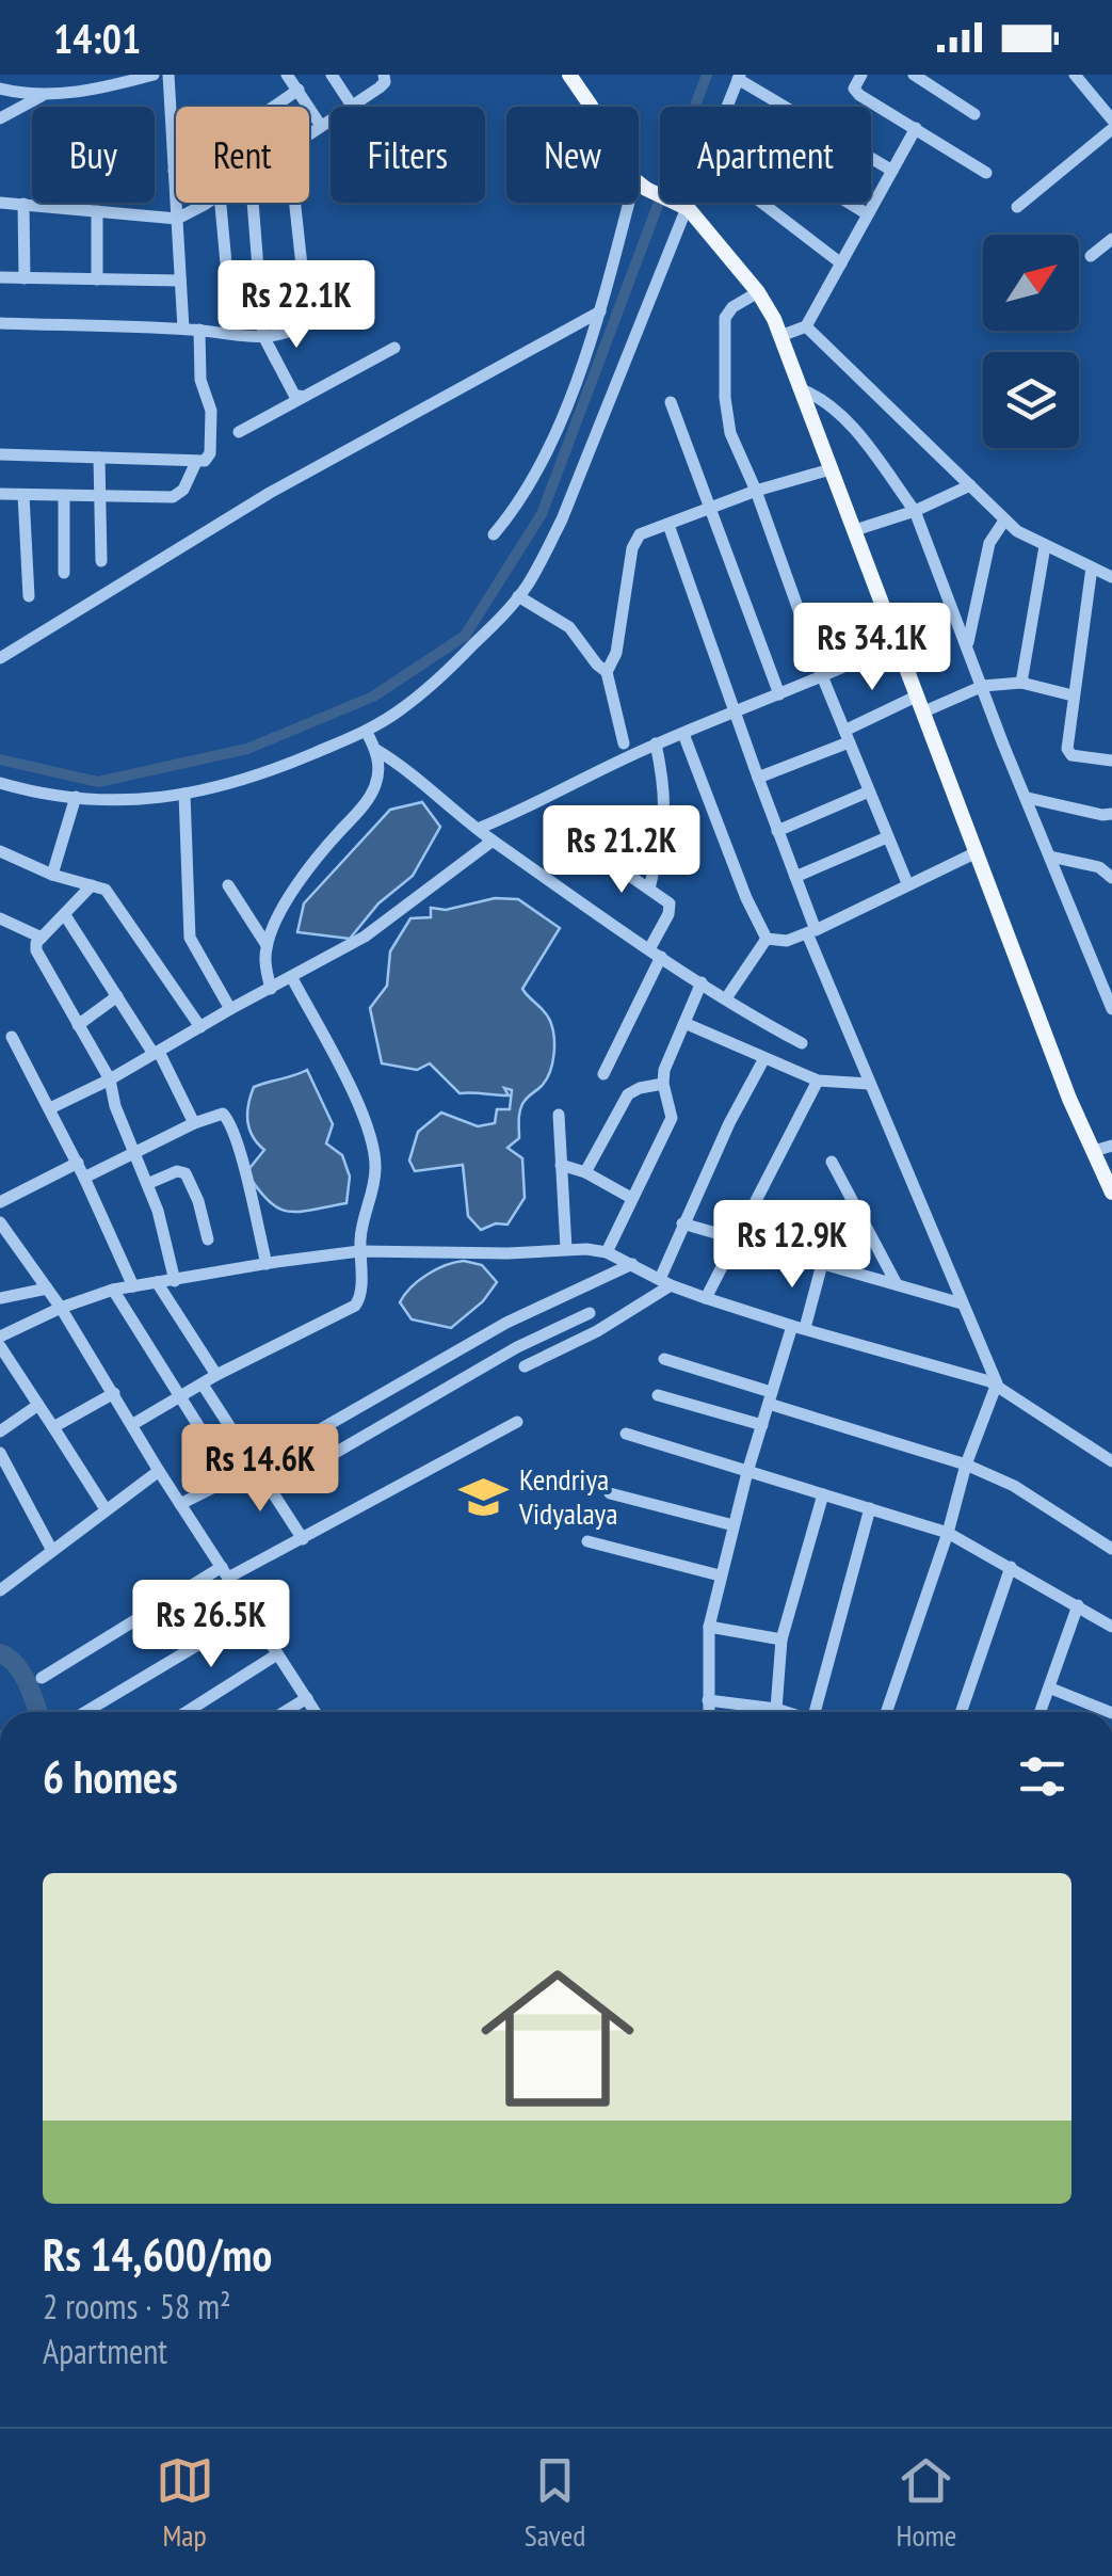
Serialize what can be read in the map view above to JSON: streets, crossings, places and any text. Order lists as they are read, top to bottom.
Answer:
{
  "places": {
    "school or university": ["Kendriya Vidyalaya"]
  },
  "north": "top right",
  "page": {
    "status": "14:01",
    "chip": [
      "Buy",
      "Rent",
      "Filters",
      "New",
      "Apartment"
    ],
    "price": [
      "Rs 22.1K",
      "Rs 34.1K",
      "Rs 21.2K",
      "Rs 12.9K",
      "Rs 14.6K",
      "Rs 26.5K"
    ],
    "heading": "6 homes",
    "list": [
      {
        "name": "Rs 14,600/mo",
        "note": "2 rooms · 58 m² · Apartment"
      }
    ],
    "tabs": ["Map", "Saved", "Home"]
  }
}
